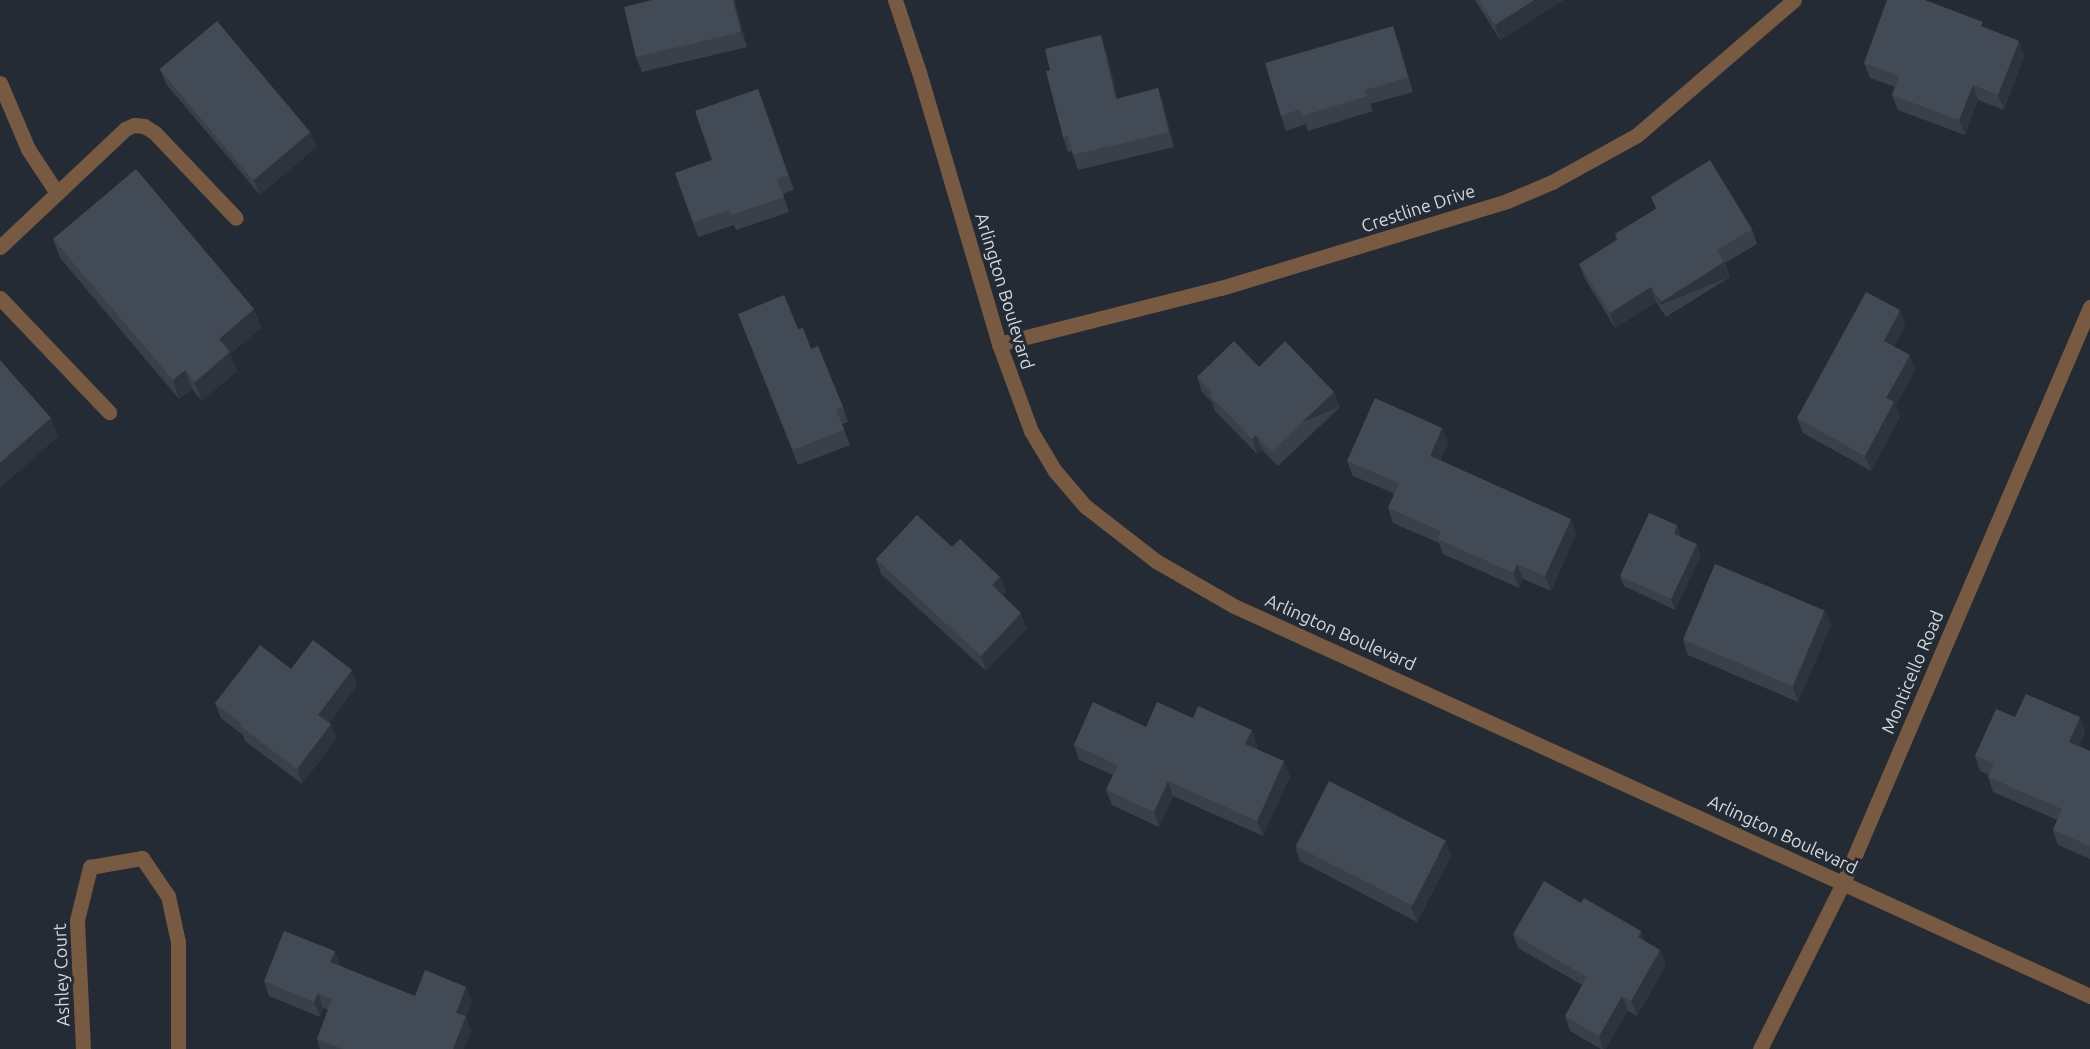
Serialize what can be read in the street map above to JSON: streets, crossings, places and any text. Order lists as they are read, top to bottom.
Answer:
{
  "streets": {
    "street": [
      "Crestline Drive",
      "Arlington Boulevard",
      "Monticello Road",
      "Ashley Court"
    ]
  },
  "crossings": [
    ["Crestline Drive", "Arlington Boulevard"],
    ["Arlington Boulevard", "Monticello Road"]
  ]
}
